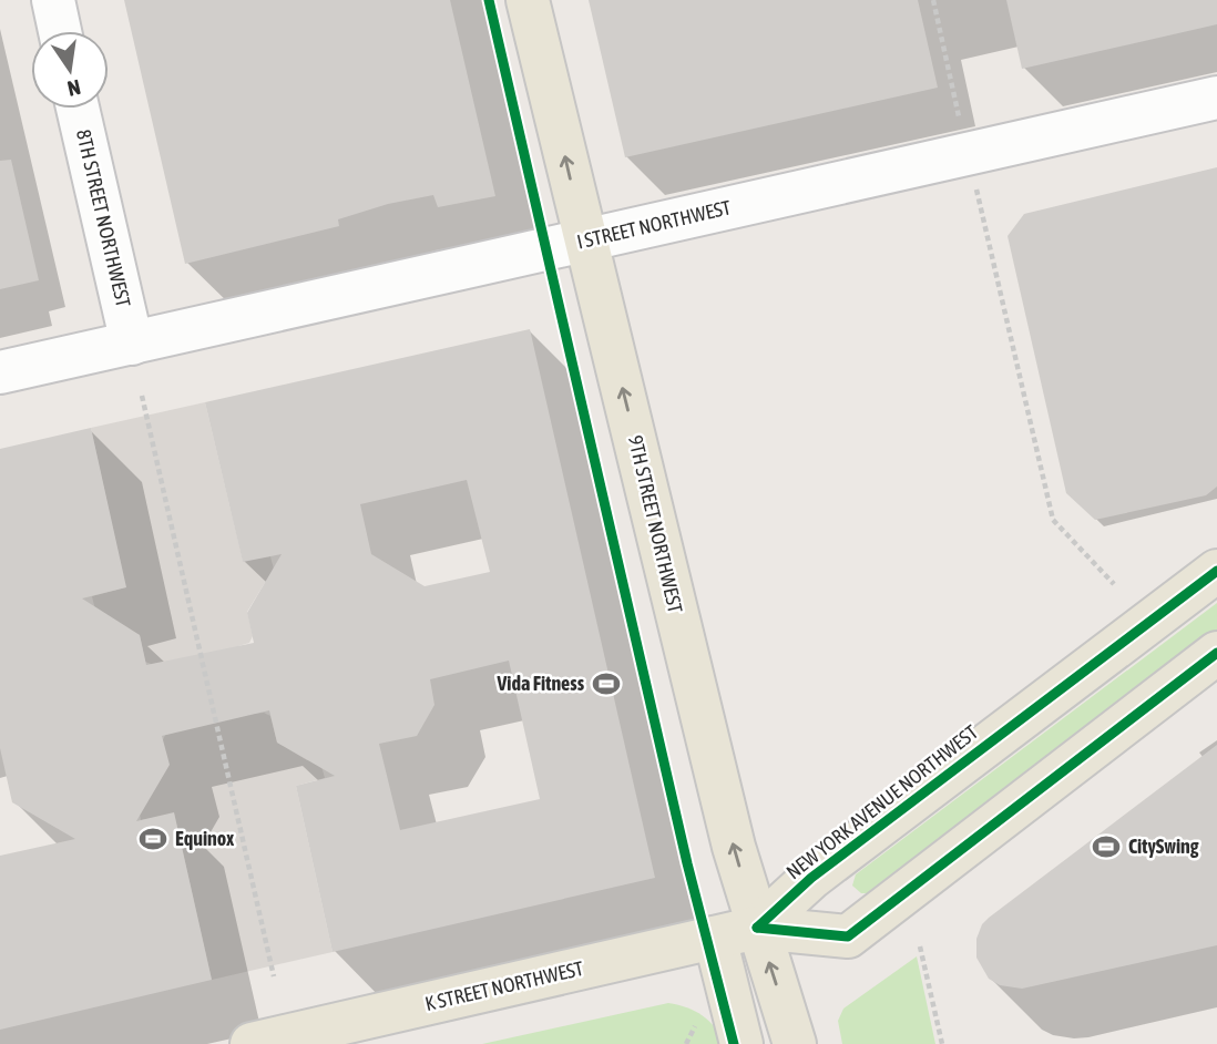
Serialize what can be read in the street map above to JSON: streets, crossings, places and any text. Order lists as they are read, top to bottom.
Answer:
{
  "streets": {
    "main road": ["9TH STREET NORTHWEST", "NEW YORK AVENUE NORTHWEST", "K STREET NORTHWEST"],
    "street": ["8TH STREET NORTHWEST", "I STREET NORTHWEST"]
  },
  "crossings": [
    ["8TH STREET NORTHWEST", "I STREET NORTHWEST"],
    ["I STREET NORTHWEST", "9TH STREET NORTHWEST"],
    ["9TH STREET NORTHWEST", "NEW YORK AVENUE NORTHWEST"],
    ["9TH STREET NORTHWEST", "K STREET NORTHWEST"],
    ["NEW YORK AVENUE NORTHWEST", "K STREET NORTHWEST"]
  ],
  "one_way": ["9TH STREET NORTHWEST"],
  "places": {
    "sports": ["Vida Fitness", "Equinox", "CitySwing"]
  },
  "north": "bottom"
}
